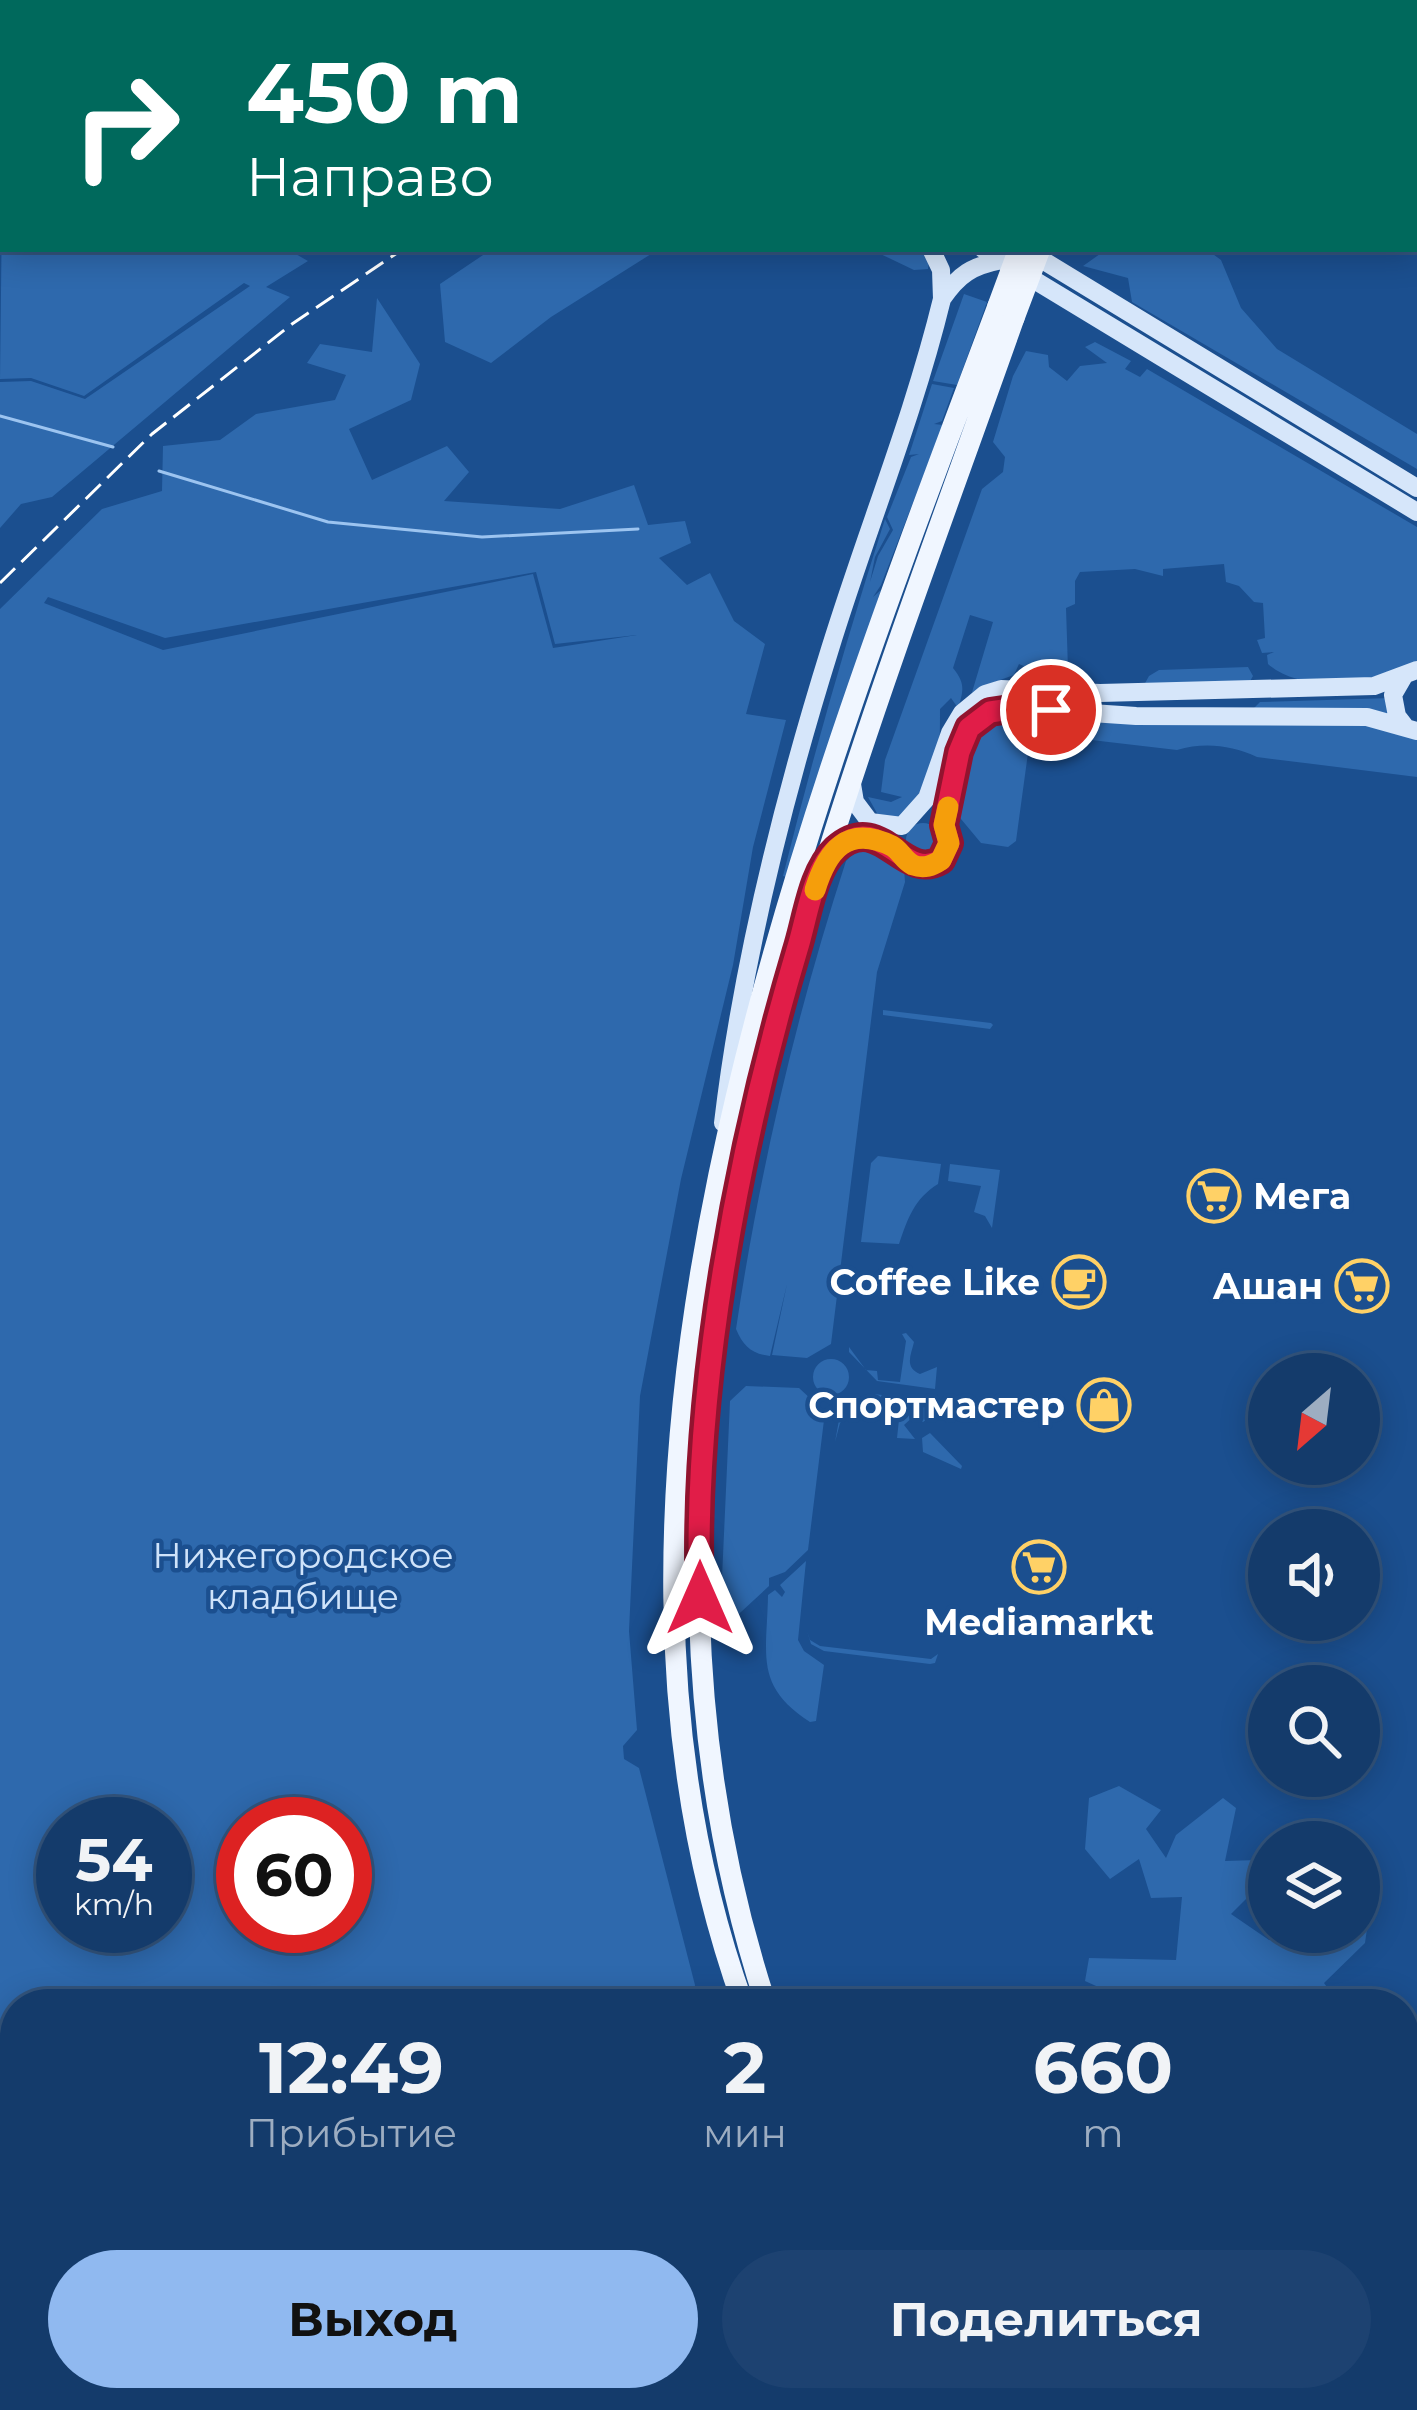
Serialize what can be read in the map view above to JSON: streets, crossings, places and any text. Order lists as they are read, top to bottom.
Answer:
{
  "parks": ["Нижегородское кладбище"],
  "places": {
    "supermarket": ["Мега", "Ашан", "Mediamarkt"],
    "cafe": ["Coffee Like"],
    "shop": ["Спортмастер"]
  },
  "north": "bottom left",
  "page": {
    "turn": ["450 m", "Направо"],
    "speed": "54 km/h",
    "limit": "60",
    "eta": [
      "12:49",
      "Прибытие",
      "2",
      "мин",
      "660",
      "m"
    ],
    "buttons": ["Выход", "Поделиться"]
  }
}
